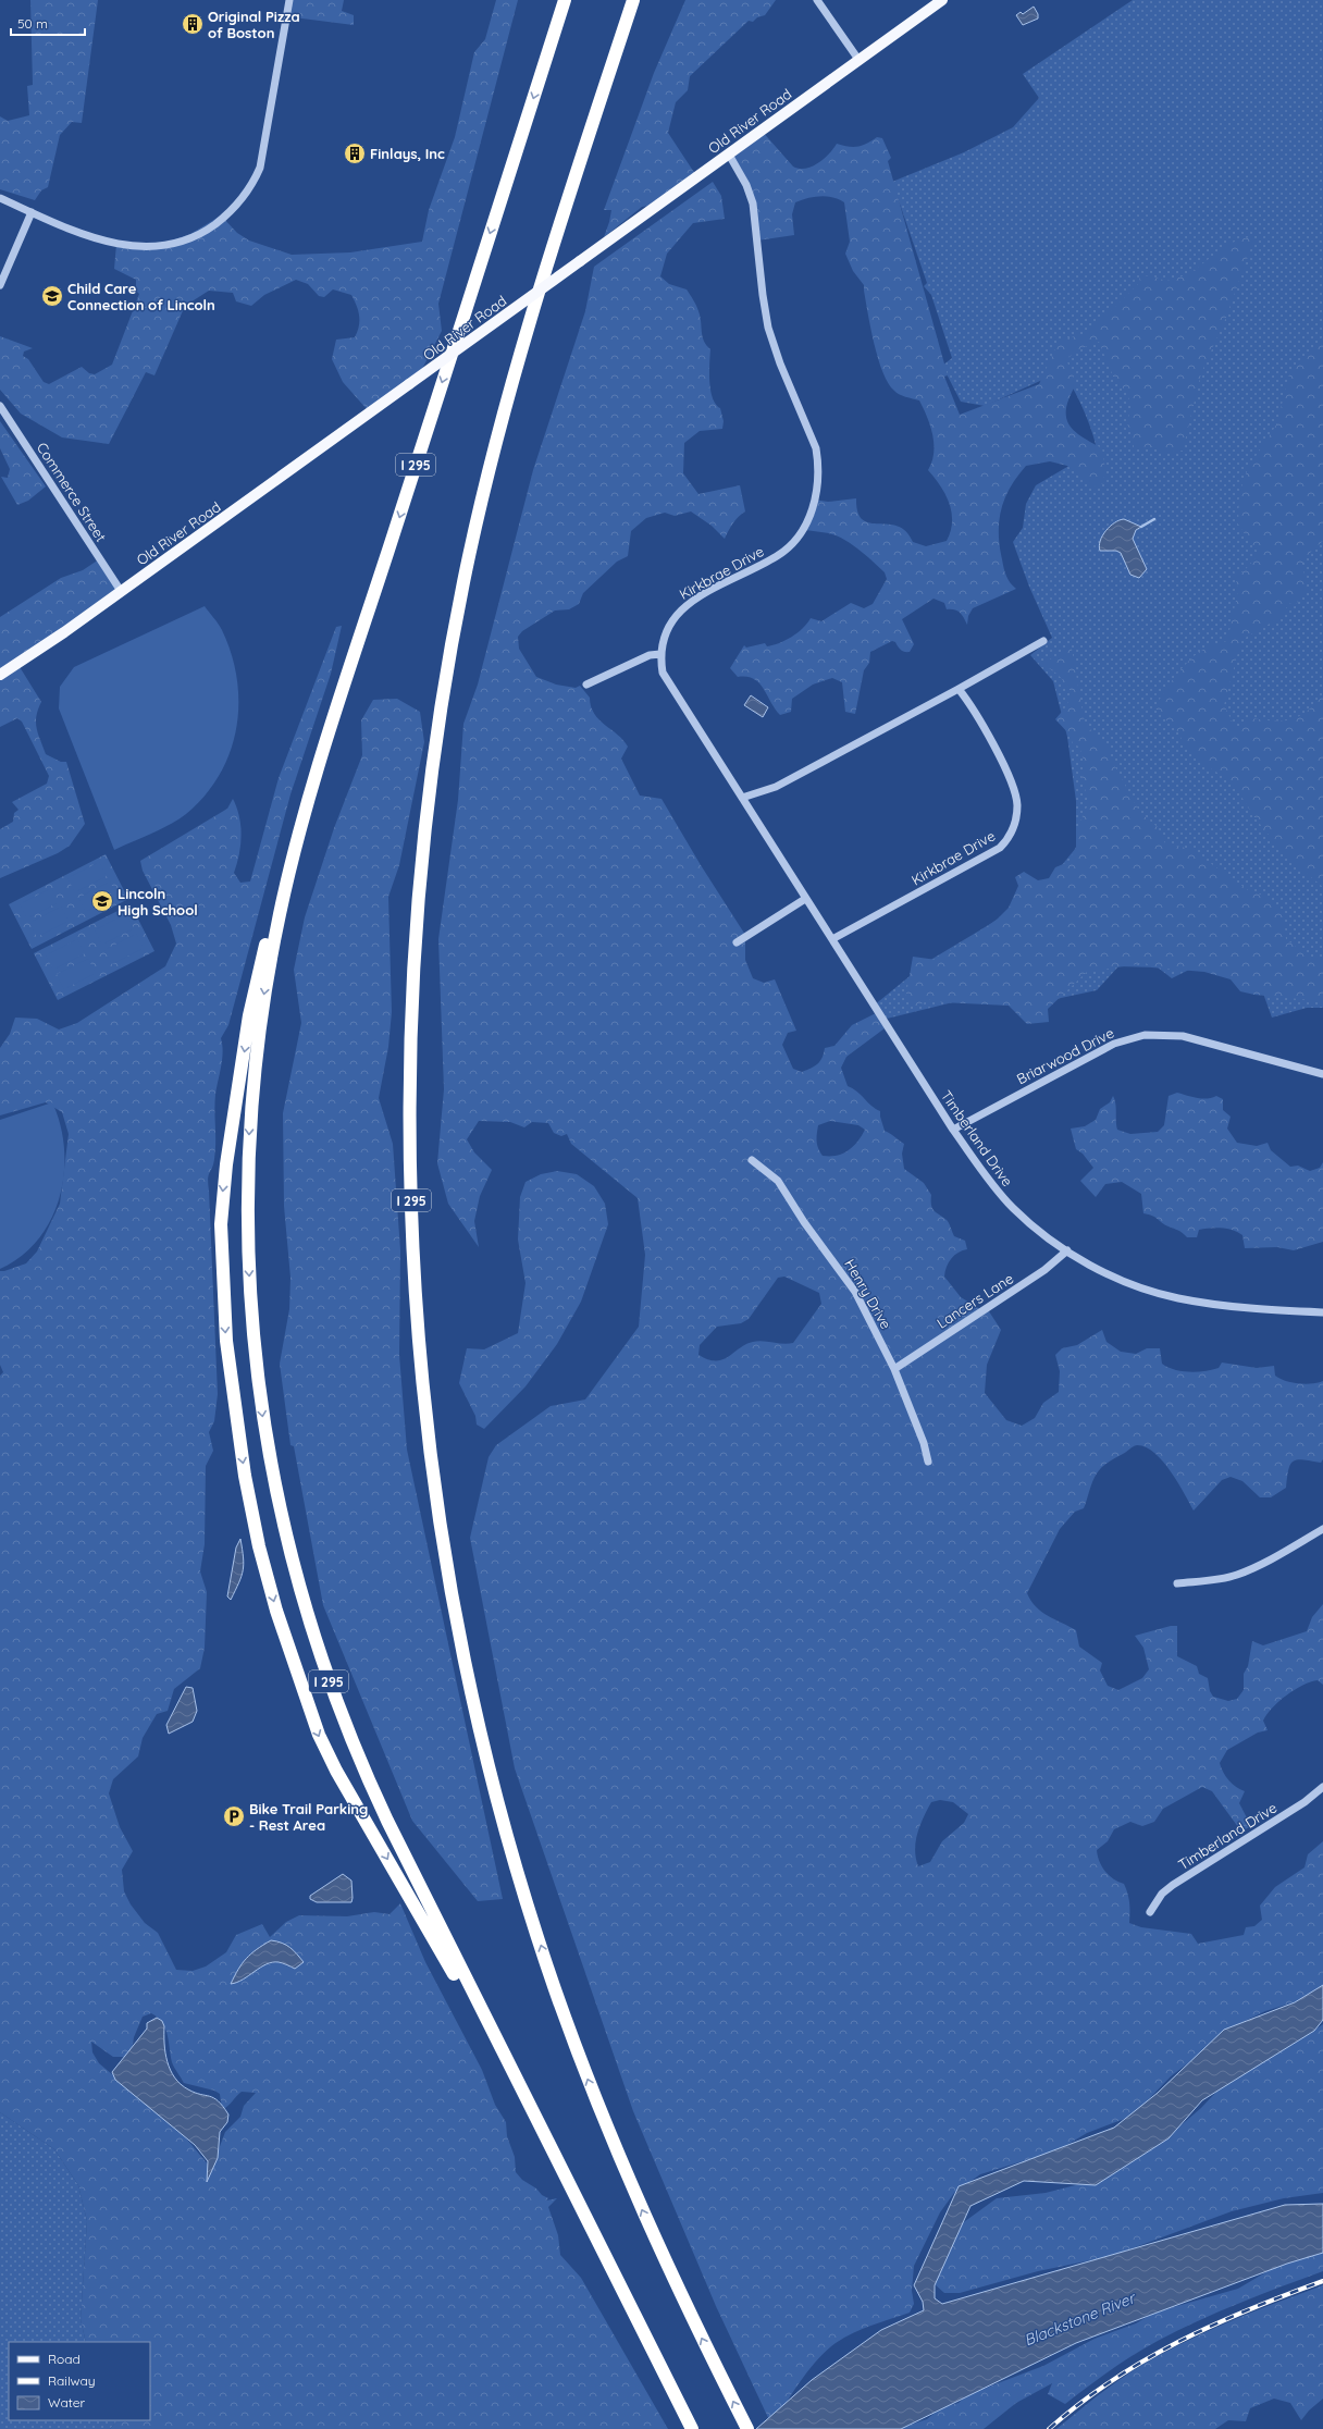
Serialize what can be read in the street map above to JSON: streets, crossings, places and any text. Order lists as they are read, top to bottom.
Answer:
{
  "streets": {
    "highway": ["I 295"],
    "main road": ["Old River Road"],
    "street": [
      "Commerce Street",
      "Kirkbrae Drive",
      "Briarwood Drive",
      "Timberland Drive",
      "Henry Drive",
      "Lancers Lane"
    ]
  },
  "crossings": [
    ["Old River Road", "Commerce Street"],
    ["Old River Road", "Kirkbrae Drive"],
    ["Kirkbrae Drive", "Timberland Drive"],
    ["Briarwood Drive", "Timberland Drive"],
    ["Timberland Drive", "Lancers Lane"],
    ["Henry Drive", "Lancers Lane"]
  ],
  "water": ["Blackstone River"],
  "places": {
    "building": ["Original Pizza of Boston", "Finlays, Inc"],
    "school or university": ["Child Care Connection of Lincoln", "Lincoln High School"],
    "parking": ["Bike Trail Parking - Rest Area"]
  },
  "legend": ["Road", "Railway", "Water"],
  "scale_bar": "50 m"
}
